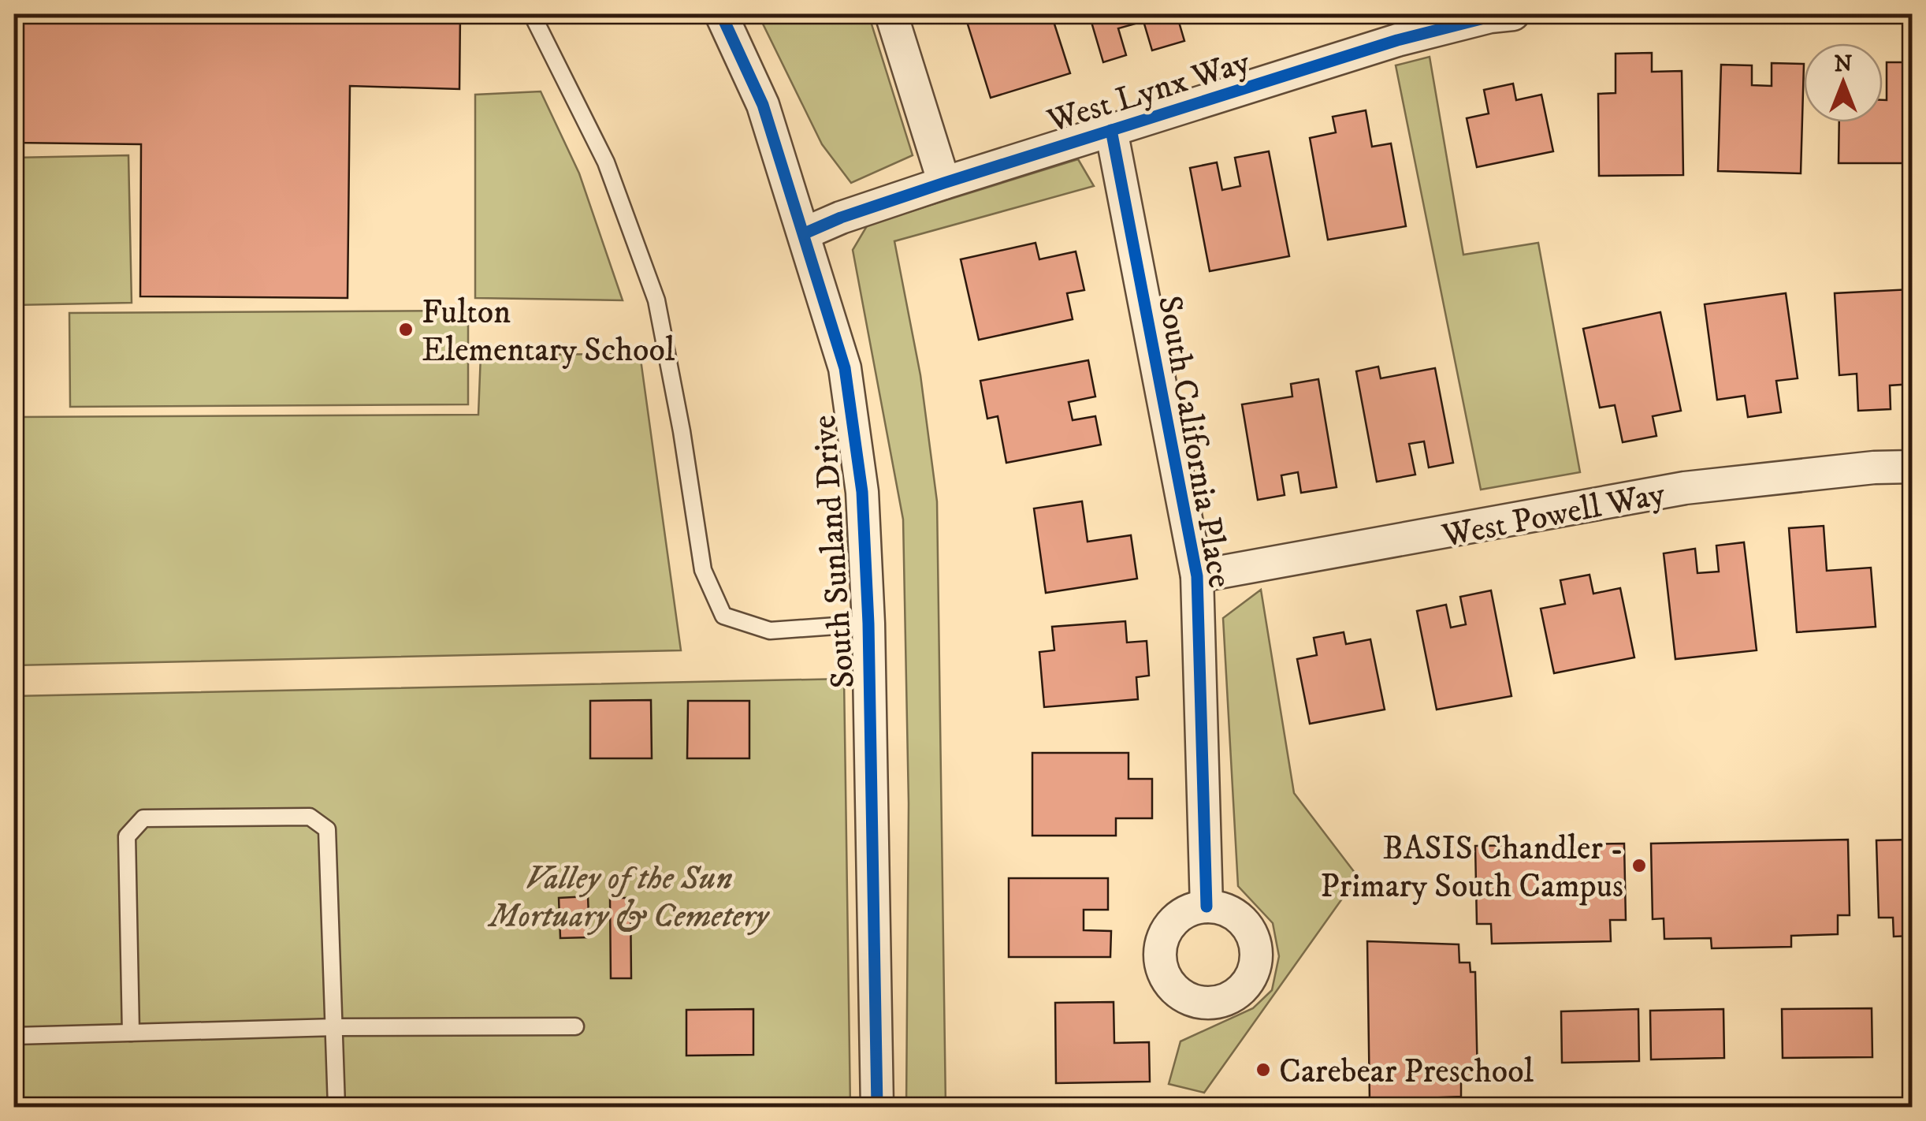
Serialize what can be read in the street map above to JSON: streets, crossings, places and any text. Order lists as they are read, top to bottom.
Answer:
{
  "streets": {
    "street": [
      "West Lynx Way",
      "South California Place",
      "West Powell Way",
      "South Sunland Drive"
    ]
  },
  "crossings": [
    ["West Lynx Way", "South California Place"],
    ["West Lynx Way", "South Sunland Drive"],
    ["South California Place", "West Powell Way"]
  ],
  "parks": ["Valley of the Sun Mortuary & Cemetery"],
  "places": ["Fulton Elementary School", "BASIS Chandler - Primary South Campus", "Carebear Preschool"],
  "north": "top"
}
